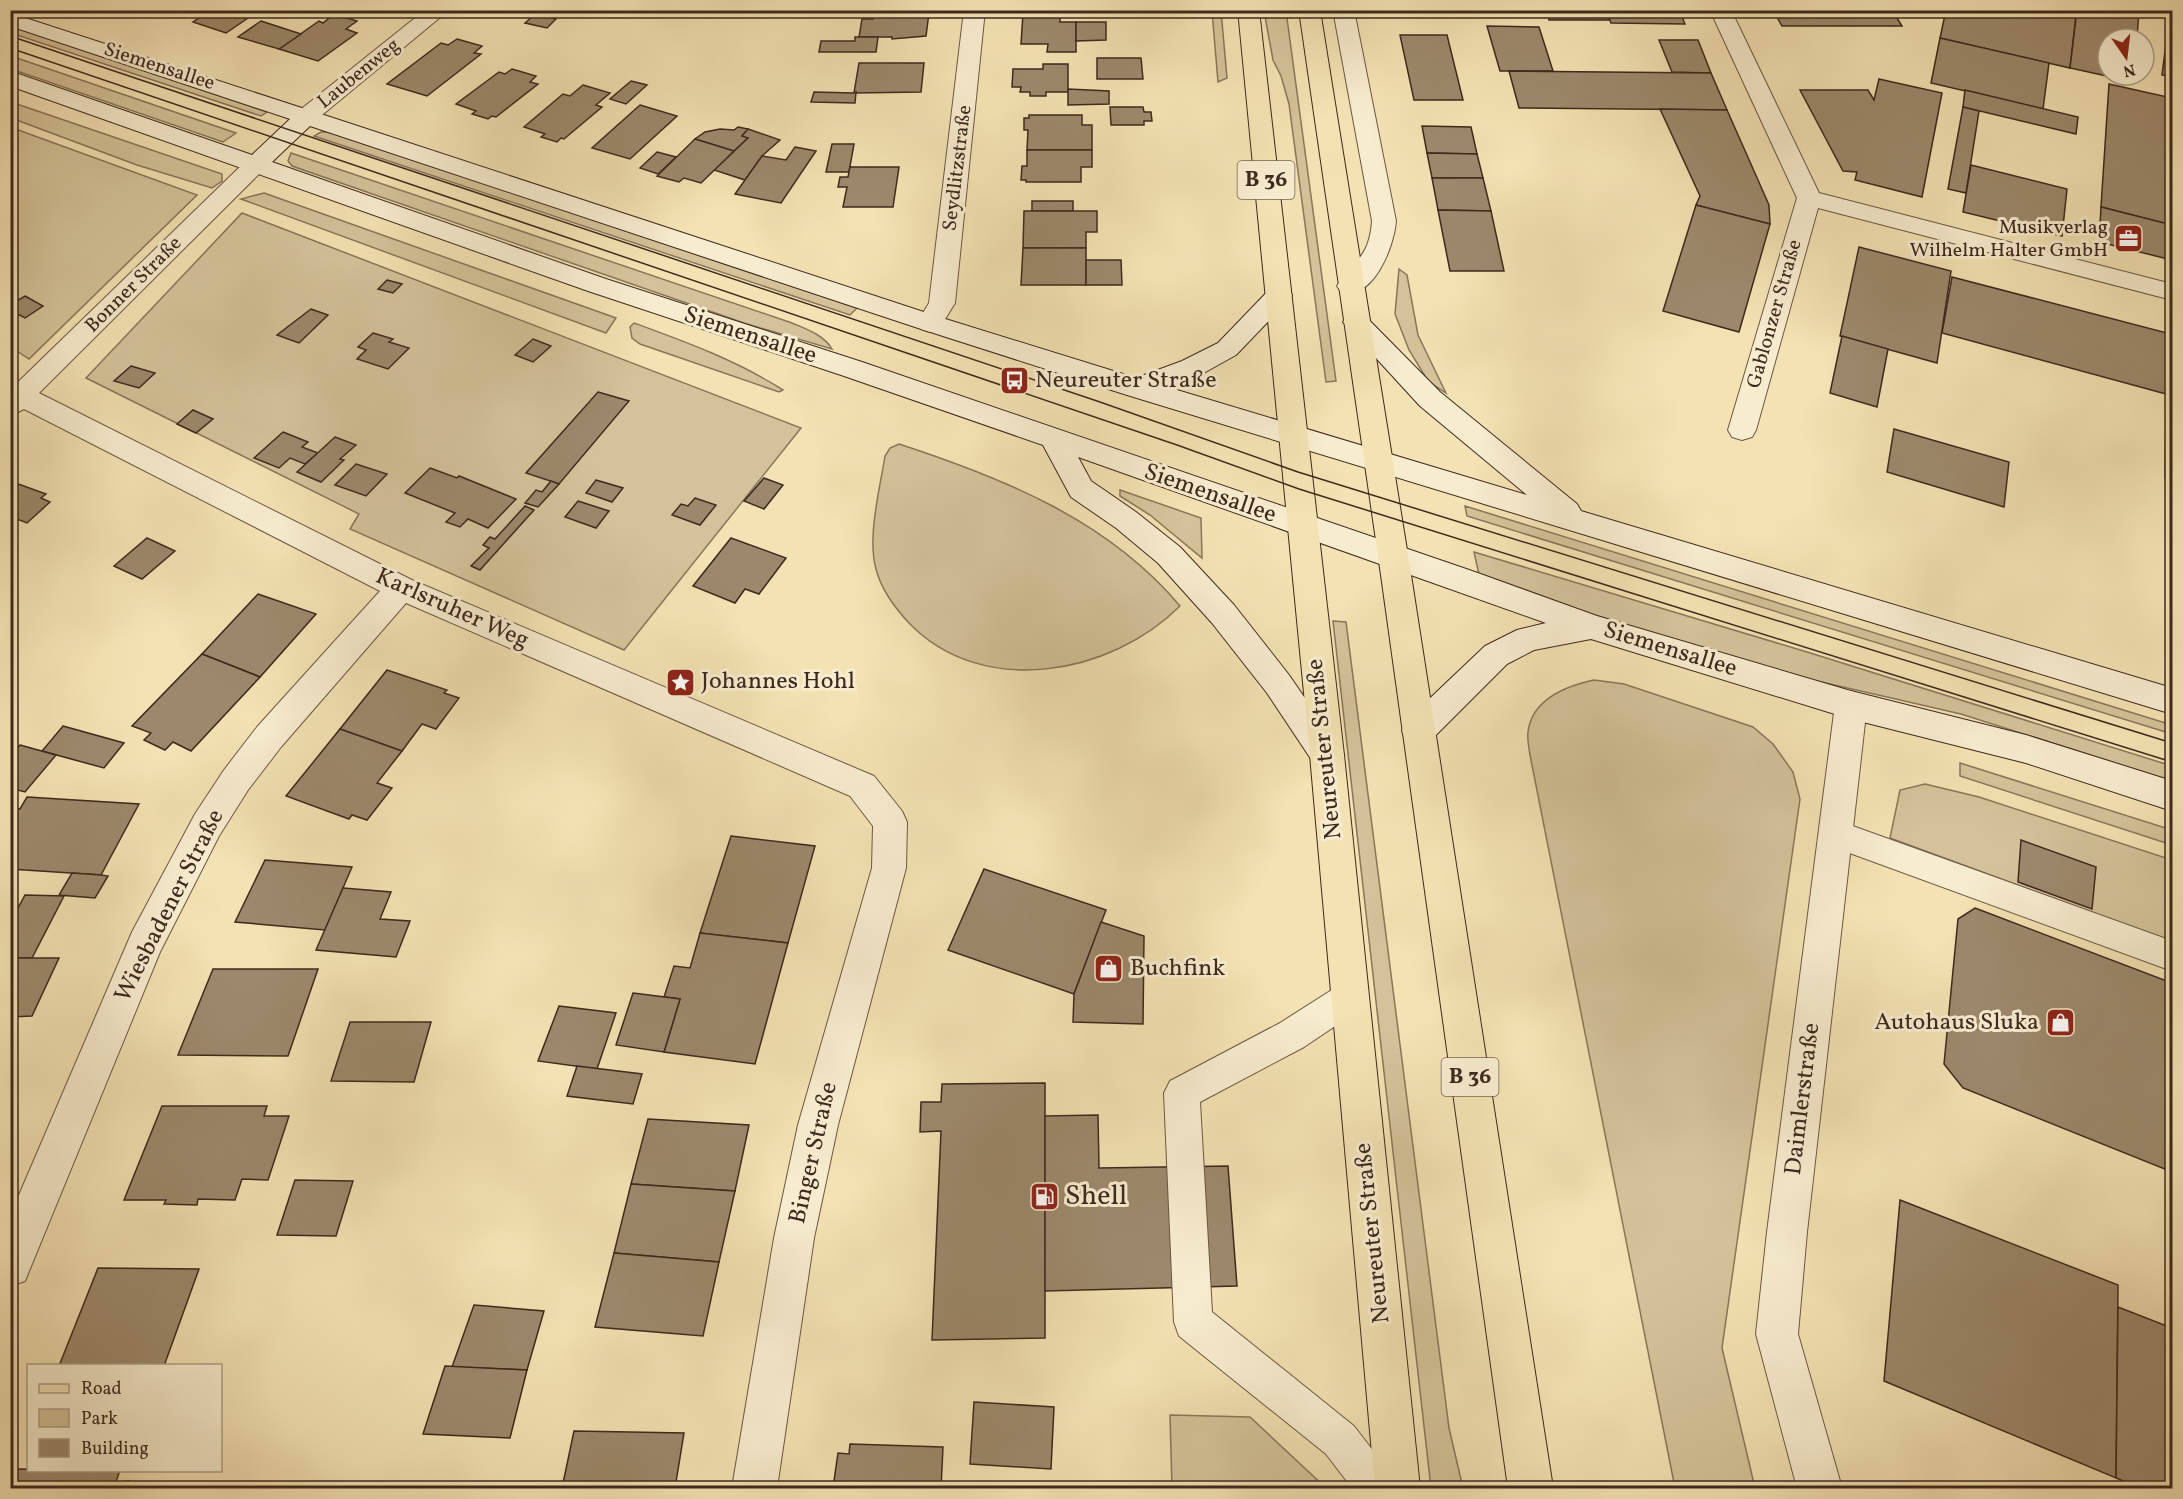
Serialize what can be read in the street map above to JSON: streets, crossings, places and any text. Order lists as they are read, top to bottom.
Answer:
{
  "streets": {
    "main road": [
      "Siemensallee",
      "Laubenweg",
      "Seydlitzstraße",
      "B 36",
      "Bonner Straße",
      "Gablonzer Straße",
      "Karlsruher Weg",
      "Neureuter Straße",
      "Wiesbadener Straße",
      "Daimlerstraße",
      "Binger Straße"
    ]
  },
  "crossings": [
    ["Siemensallee", "Laubenweg"],
    ["Siemensallee", "Seydlitzstraße"],
    ["Siemensallee", "B 36"],
    ["Siemensallee", "Bonner Straße"],
    ["Siemensallee", "Neureuter Straße"],
    ["Siemensallee", "Daimlerstraße"],
    ["Bonner Straße", "Karlsruher Weg"],
    ["Karlsruher Weg", "Wiesbadener Straße"],
    ["Karlsruher Weg", "Binger Straße"]
  ],
  "places": {
    "office": ["Musikverlag Wilhelm Halter GmbH"],
    "bus stop": ["Neureuter Straße"],
    "place": ["Johannes Hohl"],
    "shop": ["Buchfink", "Autohaus Sluka"],
    "fuel station": ["Shell"]
  },
  "legend": ["Road", "Park", "Building"],
  "north": "bottom"
}
